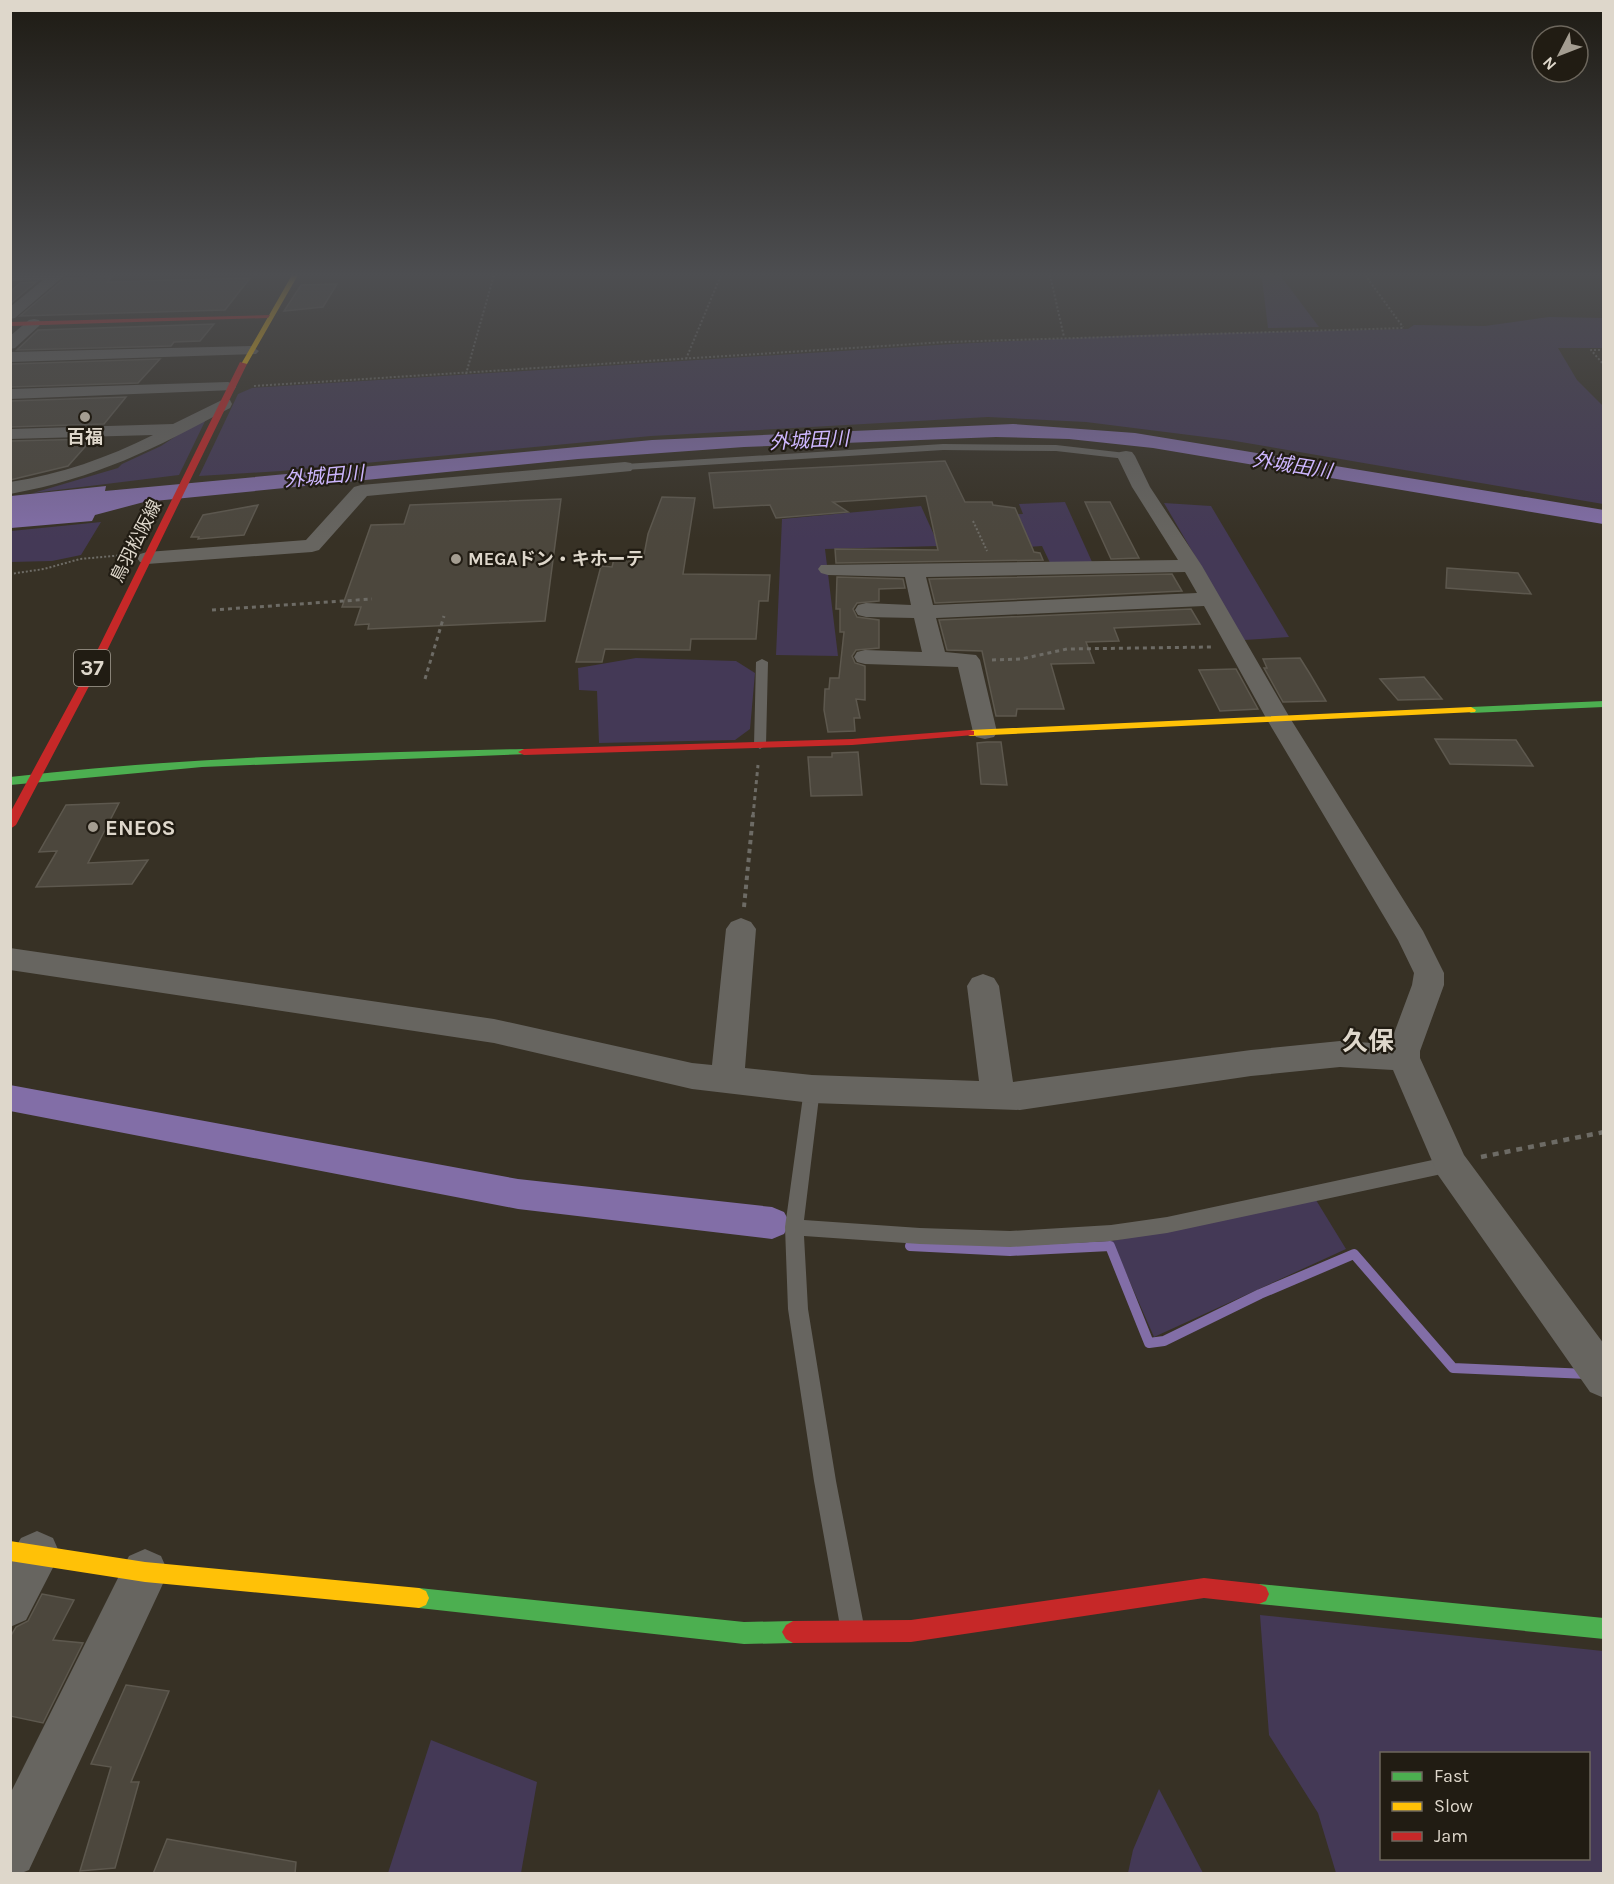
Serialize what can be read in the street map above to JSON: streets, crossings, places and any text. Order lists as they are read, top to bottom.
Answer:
{
  "streets": {
    "street": ["鳥羽松阪線", "37"]
  },
  "districts": ["久保"],
  "water": ["外城田川"],
  "places": ["百福", "MEGAドン・キホーテ", "ENEOS"],
  "legend": ["Fast", "Slow", "Jam"],
  "north": "bottom left"
}
